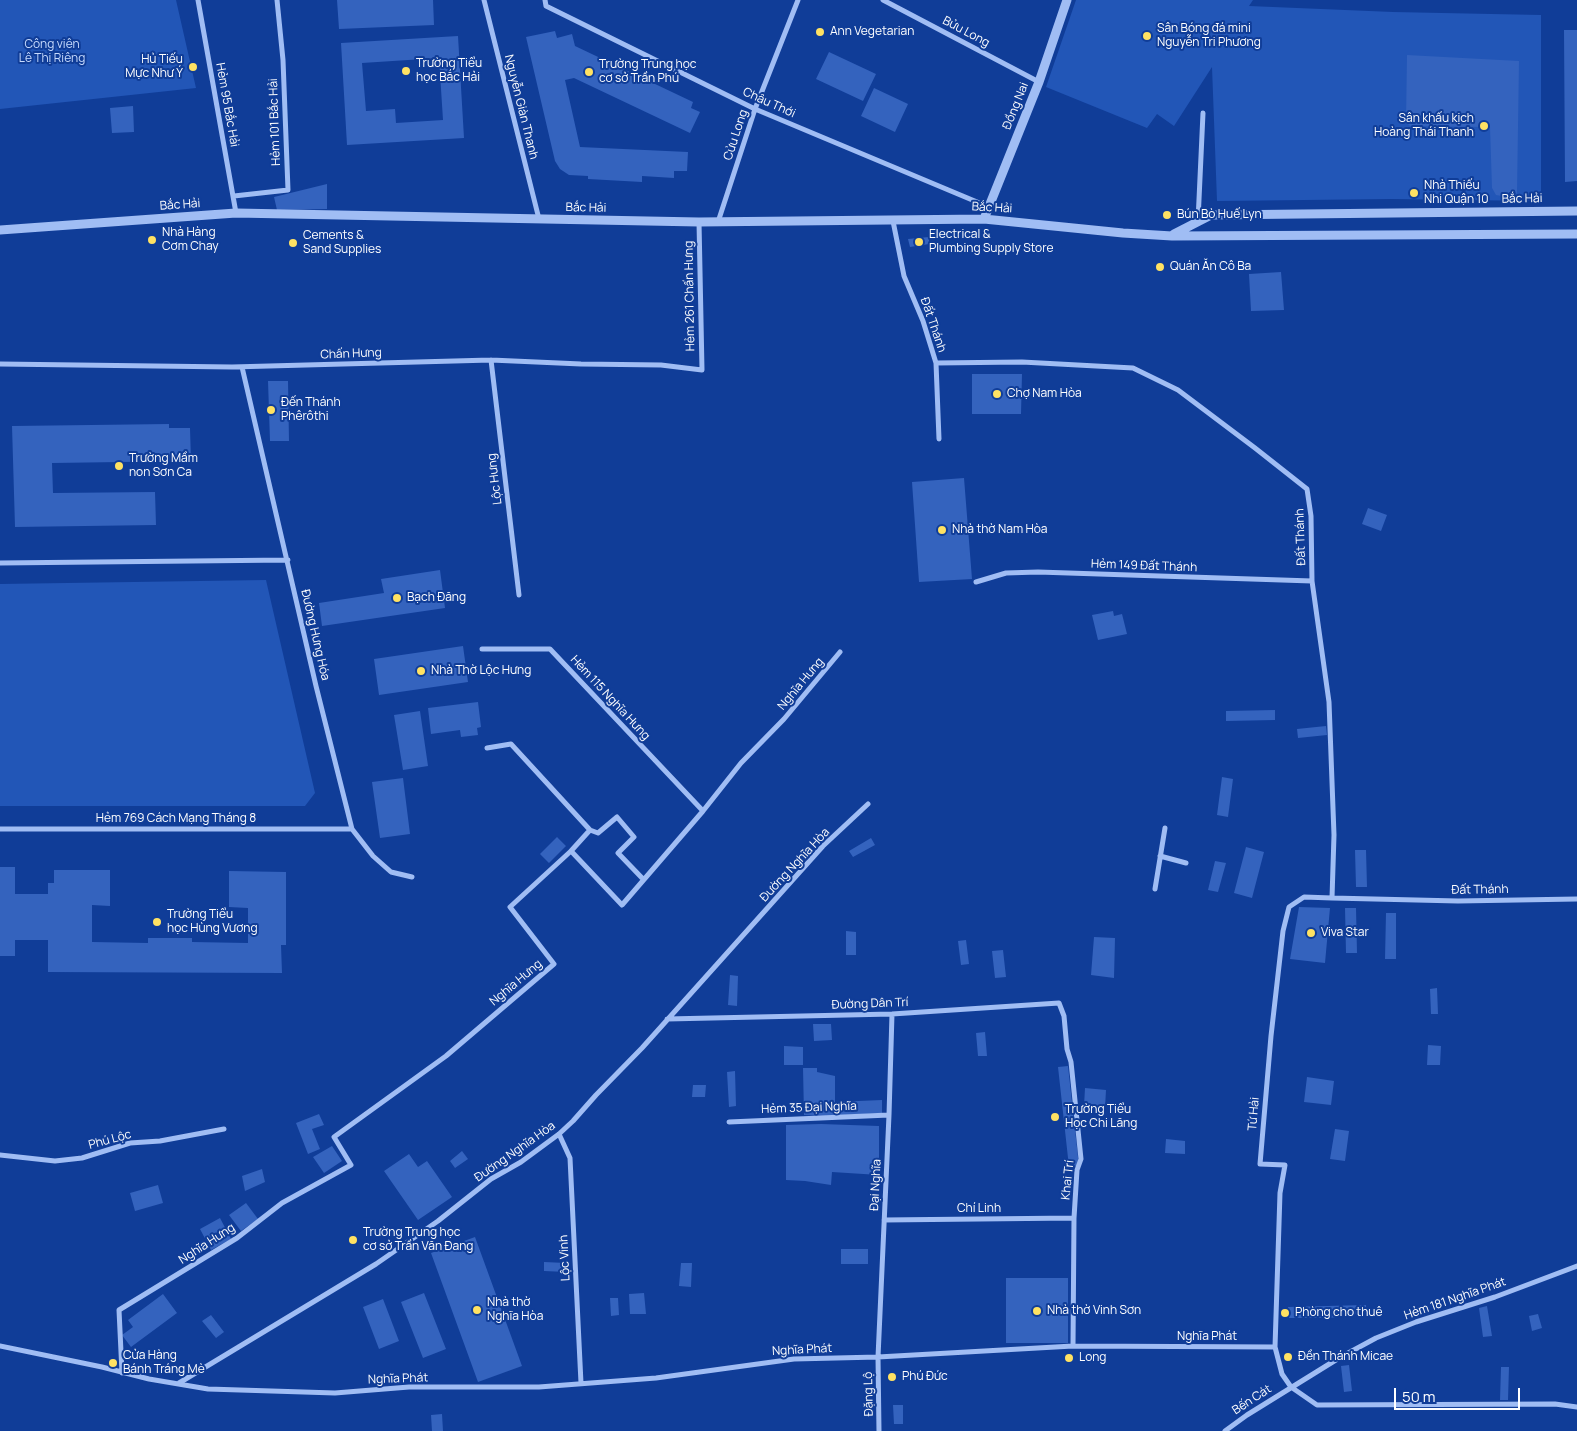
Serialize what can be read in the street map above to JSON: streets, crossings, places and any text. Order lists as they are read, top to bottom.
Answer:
{
  "streets": {
    "street": [
      "Bửu Long",
      "Châu Thới",
      "Hẻm 95 Bắc Hải",
      "Đồng Nai",
      "Nguyễn Giàn Thanh",
      "Hẻm 101 Bắc Hải",
      "Cửu Long",
      "Bắc Hải",
      "Hẻm 261 Chấn Hưng",
      "Đất Thánh",
      "Chấn Hưng",
      "Lộc Hưng",
      "Hẻm 149 Đất Thánh",
      "Đường Hưng Hóa",
      "Nghĩa Hưng",
      "Hẻm 115 Nghĩa Hưng",
      "Hẻm 769 Cách Mạng Tháng 8",
      "Đường Nghĩa Hòa",
      "Đường Dân Trí",
      "Hẻm 35 Đại Nghĩa",
      "Tứ Hải",
      "Phú Lộc",
      "Khai Trí",
      "Đại Nghĩa",
      "Chí Linh",
      "Lộc Vinh",
      "Hẻm 181 Nghĩa Phát",
      "Nghĩa Phát",
      "Đặng Lộ",
      "Bến Cát"
    ]
  },
  "crossings": [
    ["Bửu Long", "Đồng Nai"],
    ["Châu Thới", "Đồng Nai"],
    ["Châu Thới", "Cửu Long"],
    ["Hẻm 95 Bắc Hải", "Hẻm 101 Bắc Hải"],
    ["Hẻm 95 Bắc Hải", "Bắc Hải"],
    ["Đồng Nai", "Bắc Hải"],
    ["Nguyễn Giàn Thanh", "Bắc Hải"],
    ["Cửu Long", "Bắc Hải"],
    ["Bắc Hải", "Hẻm 261 Chấn Hưng"],
    ["Bắc Hải", "Đất Thánh"],
    ["Hẻm 261 Chấn Hưng", "Chấn Hưng"],
    ["Đất Thánh", "Hẻm 149 Đất Thánh"],
    ["Đất Thánh", "Tứ Hải"],
    ["Chấn Hưng", "Lộc Hưng"],
    ["Chấn Hưng", "Đường Hưng Hóa"],
    ["Đường Hưng Hóa", "Hẻm 769 Cách Mạng Tháng 8"],
    ["Nghĩa Hưng", "Hẻm 115 Nghĩa Hưng"],
    ["Nghĩa Hưng", "Nghĩa Phát"],
    ["Đường Nghĩa Hòa", "Đường Dân Trí"],
    ["Đường Nghĩa Hòa", "Lộc Vinh"],
    ["Đường Nghĩa Hòa", "Nghĩa Phát"],
    ["Đường Dân Trí", "Khai Trí"],
    ["Đường Dân Trí", "Đại Nghĩa"],
    ["Hẻm 35 Đại Nghĩa", "Đại Nghĩa"],
    ["Tứ Hải", "Nghĩa Phát"],
    ["Khai Trí", "Chí Linh"],
    ["Khai Trí", "Nghĩa Phát"],
    ["Đại Nghĩa", "Chí Linh"],
    ["Đại Nghĩa", "Nghĩa Phát"],
    ["Đại Nghĩa", "Đặng Lộ"],
    ["Lộc Vinh", "Nghĩa Phát"],
    ["Hẻm 181 Nghĩa Phát", "Bến Cát"],
    ["Nghĩa Phát", "Đặng Lộ"]
  ],
  "parks": ["Công viên Lê Thị Riêng"],
  "places": [
    "Ann Vegetarian",
    "Sân Bóng đá mini Nguyễn Tri Phương",
    "Hủ Tiếu Mực Như Ý",
    "Trường Tiểu học Bắc Hải",
    "Trường Trung học cơ sở Trần Phú",
    "Sân khấu kịch Hoàng Thái Thanh",
    "Nhà Thiếu Nhi Quận 10",
    "Bún Bò Huế Lyn",
    "Nhà Hàng Cơm Chay",
    "Electrical & Plumbing Supply Store",
    "Cements & Sand Supplies",
    "Quán Ăn Cô Ba",
    "Chợ Nam Hòa",
    "Đến Thánh Phêrôthi",
    "Trường Mầm non Sơn Ca",
    "Nhà thờ Nam Hòa",
    "Bạch Đăng",
    "Nhà Thờ Lộc Hưng",
    "Trường Tiểu học Hùng Vương",
    "Viva Star",
    "Trường Tiểu Học Chi Lăng",
    "Trường Trung học cơ sở Trần Văn Đang",
    "Nhà thờ Nghĩa Hòa",
    "Nhà thờ Vinh Sơn",
    "Phòng cho thuê",
    "Đền Thánh Micae",
    "Long",
    "Cửa Hàng Bánh Tráng Mè",
    "Phú Đức"
  ],
  "scale_bar": "50 m"
}
